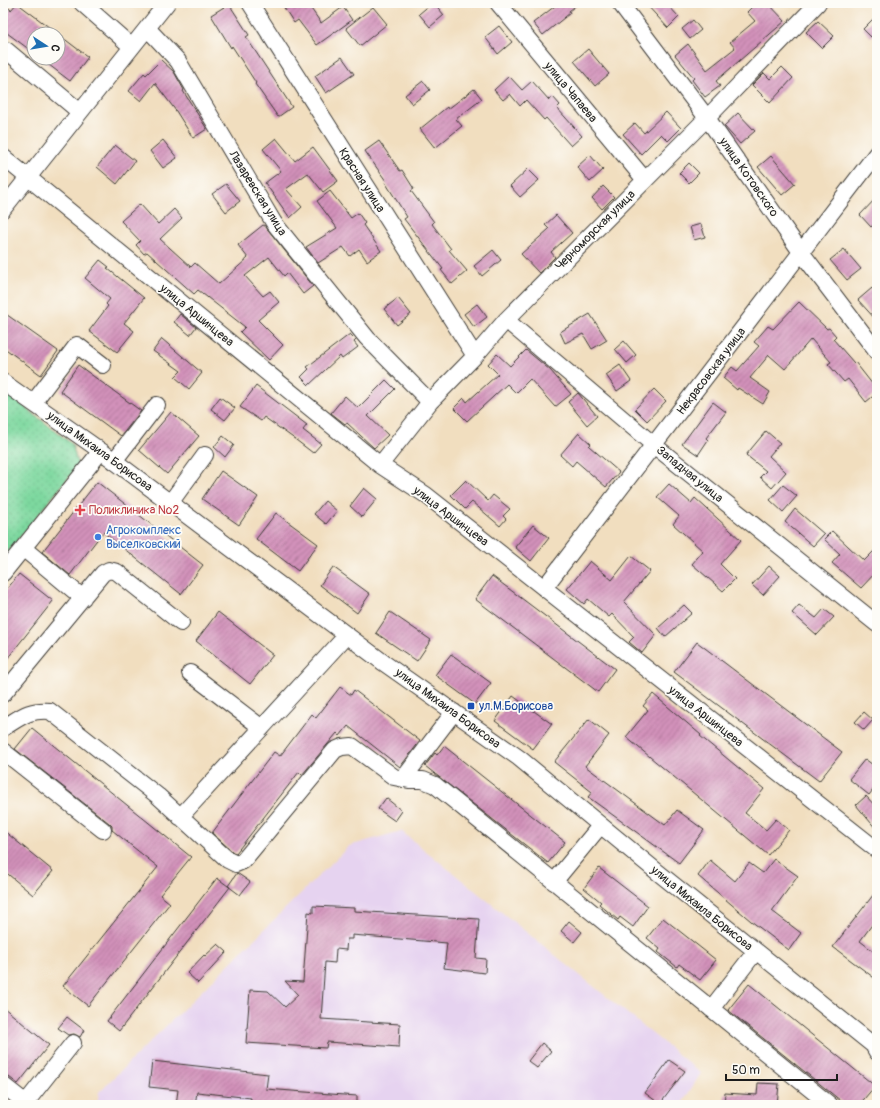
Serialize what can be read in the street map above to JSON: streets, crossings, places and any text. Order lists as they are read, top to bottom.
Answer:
{
  "streets": {
    "street": [
      "улица Чапаева",
      "улица Котовского",
      "Красная улица",
      "Лазаревская улица",
      "Черноморская улица",
      "улица Аршинцева",
      "Некрасовская улица",
      "улица Михаила Борисова",
      "Западная улица"
    ]
  },
  "crossings": [
    ["улица Чапаева", "Черноморская улица"],
    ["улица Котовского", "Черноморская улица"],
    ["улица Котовского", "Некрасовская улица"],
    ["Красная улица", "Черноморская улица"],
    ["Лазаревская улица", "Черноморская улица"],
    ["Черноморская улица", "улица Аршинцева"],
    ["Черноморская улица", "Западная улица"],
    ["улица Аршинцева", "Некрасовская улица"],
    ["Некрасовская улица", "Западная улица"]
  ],
  "places": {
    "health": ["Поликлиника №2"],
    "other": ["Агрокомплекс Выселковский"],
    "transit": ["ул.М.Борисова"]
  },
  "scale_bar": "50 m",
  "north": "right"
}
